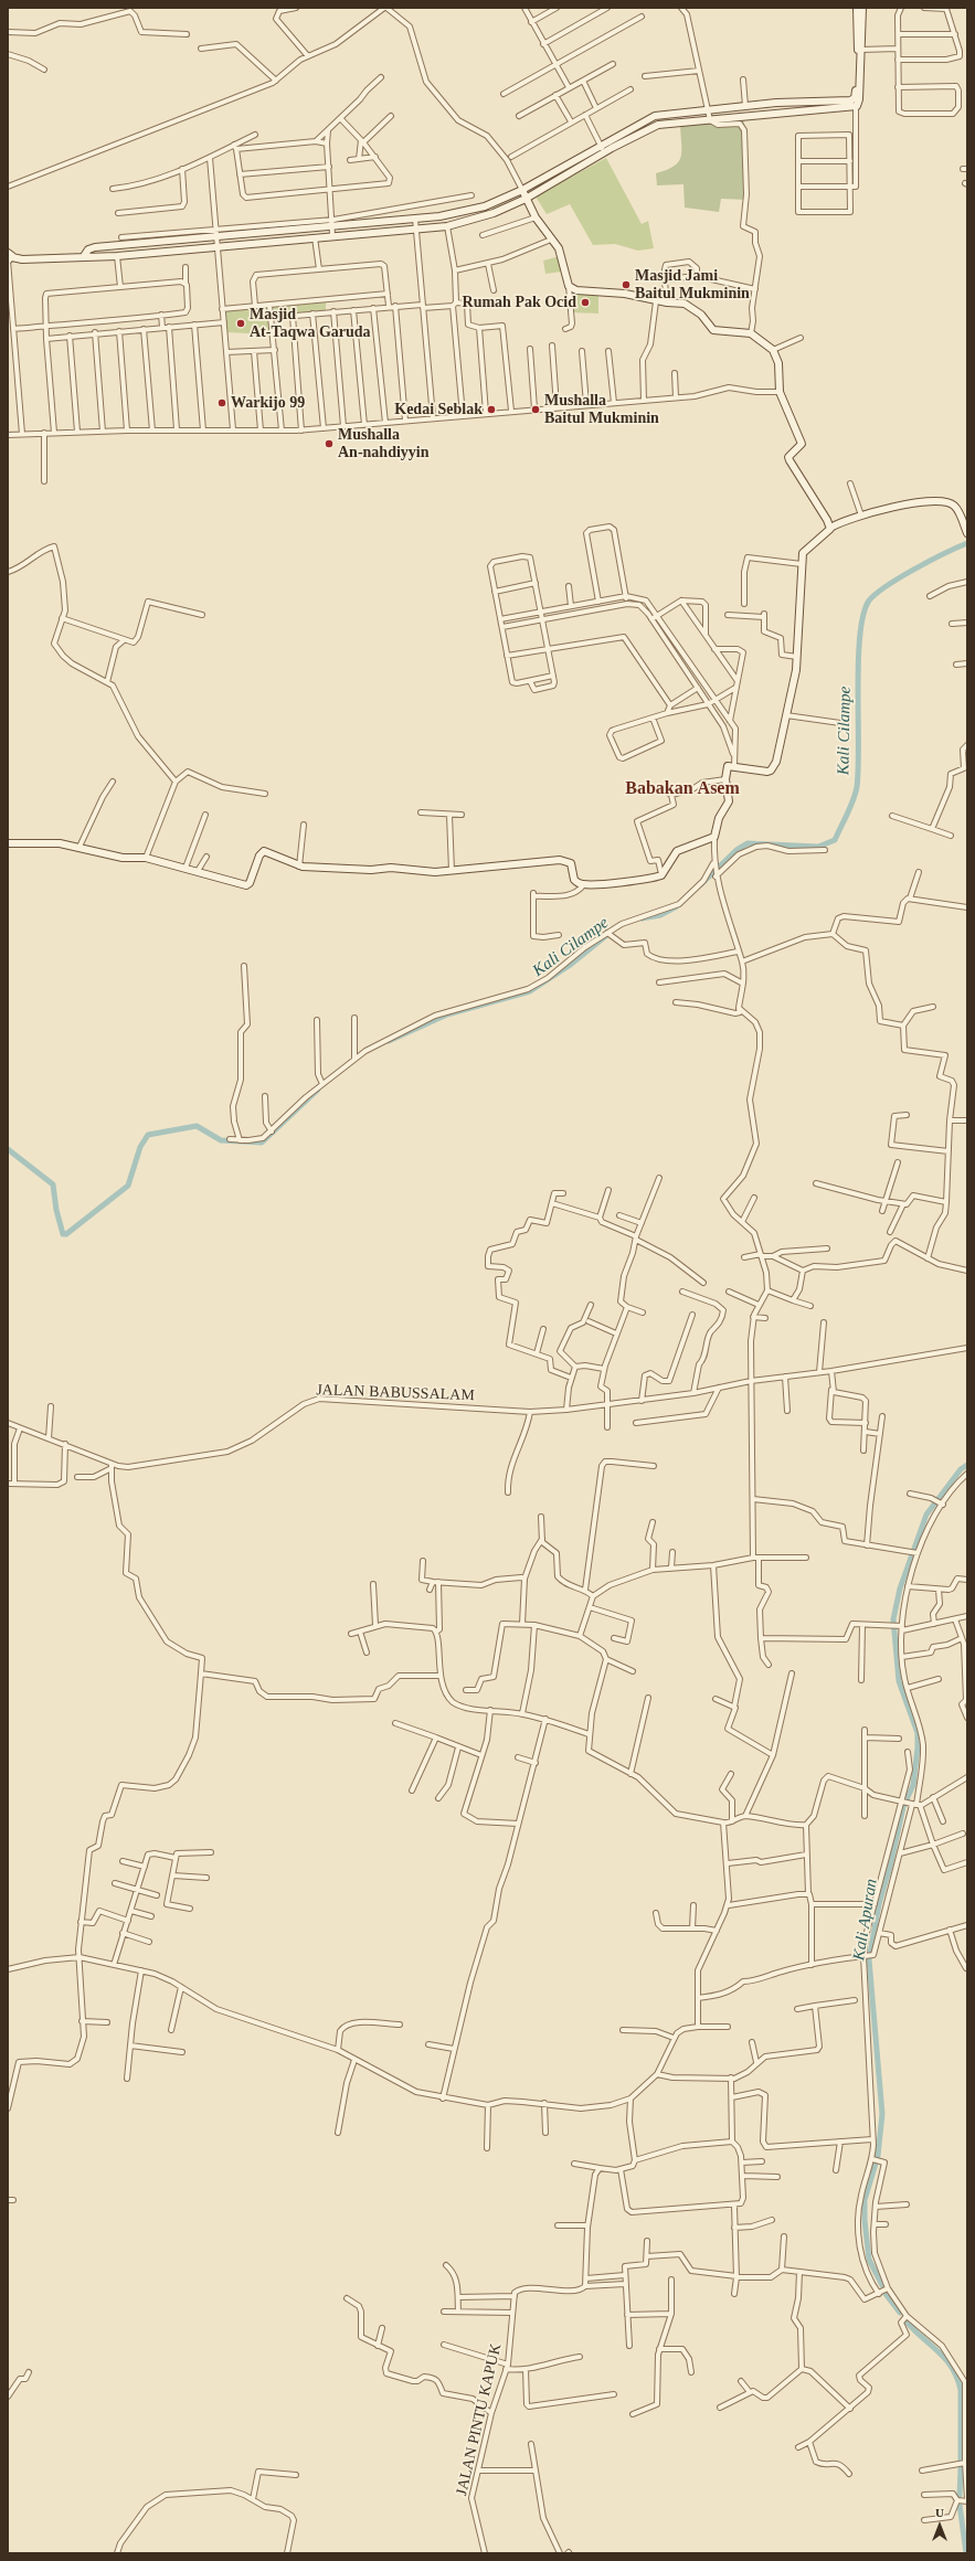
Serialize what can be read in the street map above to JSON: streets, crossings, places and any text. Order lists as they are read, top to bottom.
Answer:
{
  "streets": {
    "street": ["JALAN BABUSSALAM", "JALAN PINTU KAPUK"]
  },
  "districts": ["Babakan Asem"],
  "water": ["Kali Cilampe", "Kali Apuran"],
  "places": [
    "Masjid Jami Baitul Mukminin",
    "Rumah Pak Ocid",
    "Masjid At-Taqwa Garuda",
    "Warkijo 99",
    "Kedai Seblak",
    "Mushalla Baitul Mukminin",
    "Mushalla An-nahdiyyin"
  ],
  "north": "top"
}
